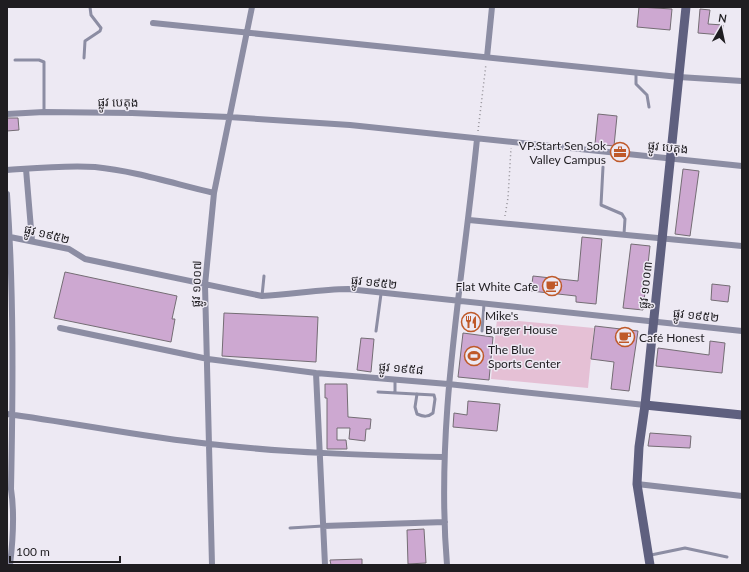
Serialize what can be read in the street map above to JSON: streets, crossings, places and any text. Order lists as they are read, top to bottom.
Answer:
{
  "streets": {
    "street": [
      "ផ្លូវ បេតុង",
      "ផ្លូវ ១៩៥២",
      "ផ្លូវ ១០០៧",
      "ផ្លូវ ១០០៣",
      "ផ្លូវ ១៩៥៨"
    ]
  },
  "crossings": [
    ["ផ្លូវ បេតុង", "ផ្លូវ ១០០៧"],
    ["ផ្លូវ បេតុង", "ផ្លូវ ១០០៣"],
    ["ផ្លូវ ១៩៥២", "ផ្លូវ ១០០៧"],
    ["ផ្លូវ ១៩៥២", "ផ្លូវ ១០០៣"],
    ["ផ្លូវ ១០០៧", "ផ្លូវ ១៩៥៨"],
    ["ផ្លូវ ១០០៣", "ផ្លូវ ១៩៥៨"]
  ],
  "places": {
    "office": ["VP.Start Sen Sok Valley Campus"],
    "cafe": ["Flat White Cafe", "Café Honest"],
    "restaurant": ["Mike's Burger House"],
    "sports": ["The Blue Sports Center"]
  },
  "scale_bar": "100 m",
  "north": "top"
}
